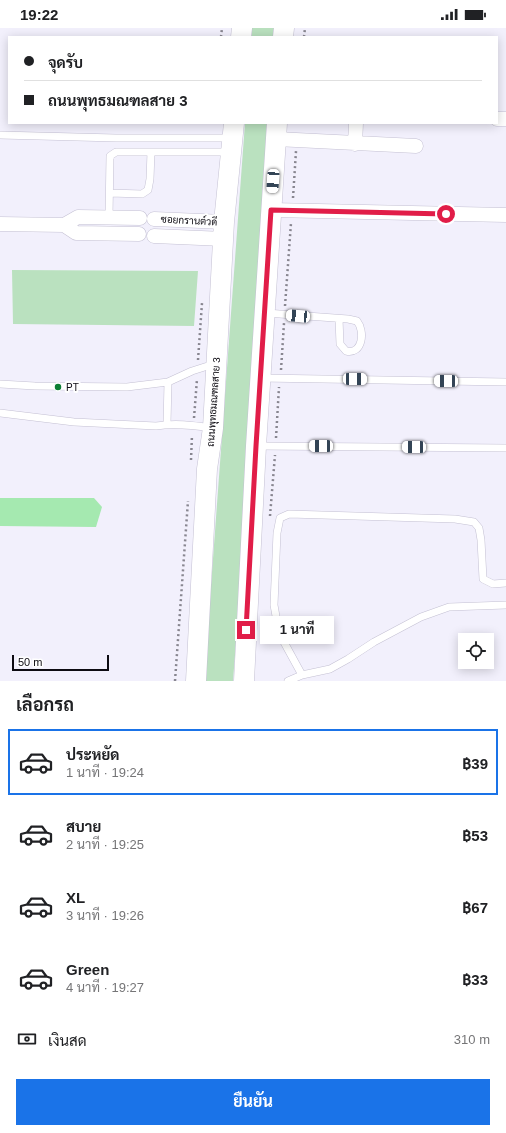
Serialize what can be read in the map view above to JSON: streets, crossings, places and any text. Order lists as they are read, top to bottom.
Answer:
{
  "streets": {
    "main road": ["ถนนพุทธมณฑลสาย 3"],
    "street": ["ซอยกรานต์วดี"]
  },
  "crossings": [
    ["ซอยกรานต์วดี", "ถนนพุทธมณฑลสาย 3"]
  ],
  "places": ["PT"],
  "scale_bar": "50 m",
  "page": {
    "status": "19:22",
    "banner": ["จุดรับ", "ถนนพุทธมณฑลสาย 3"],
    "bubble": "1 นาที",
    "scale": "50 m",
    "heading": "เลือกรถ",
    "list": [
      {
        "name": "ประหยัด",
        "note": "1 นาที · 19:24",
        "value": "฿39"
      },
      {
        "name": "สบาย",
        "note": "2 นาที · 19:25",
        "value": "฿53"
      },
      {
        "name": "XL",
        "note": "3 นาที · 19:26",
        "value": "฿67"
      },
      {
        "name": "Green",
        "note": "4 นาที · 19:27",
        "value": "฿33"
      }
    ],
    "pay": ["เงินสด", "310 m"],
    "buttons": "ยืนยัน"
  }
}
